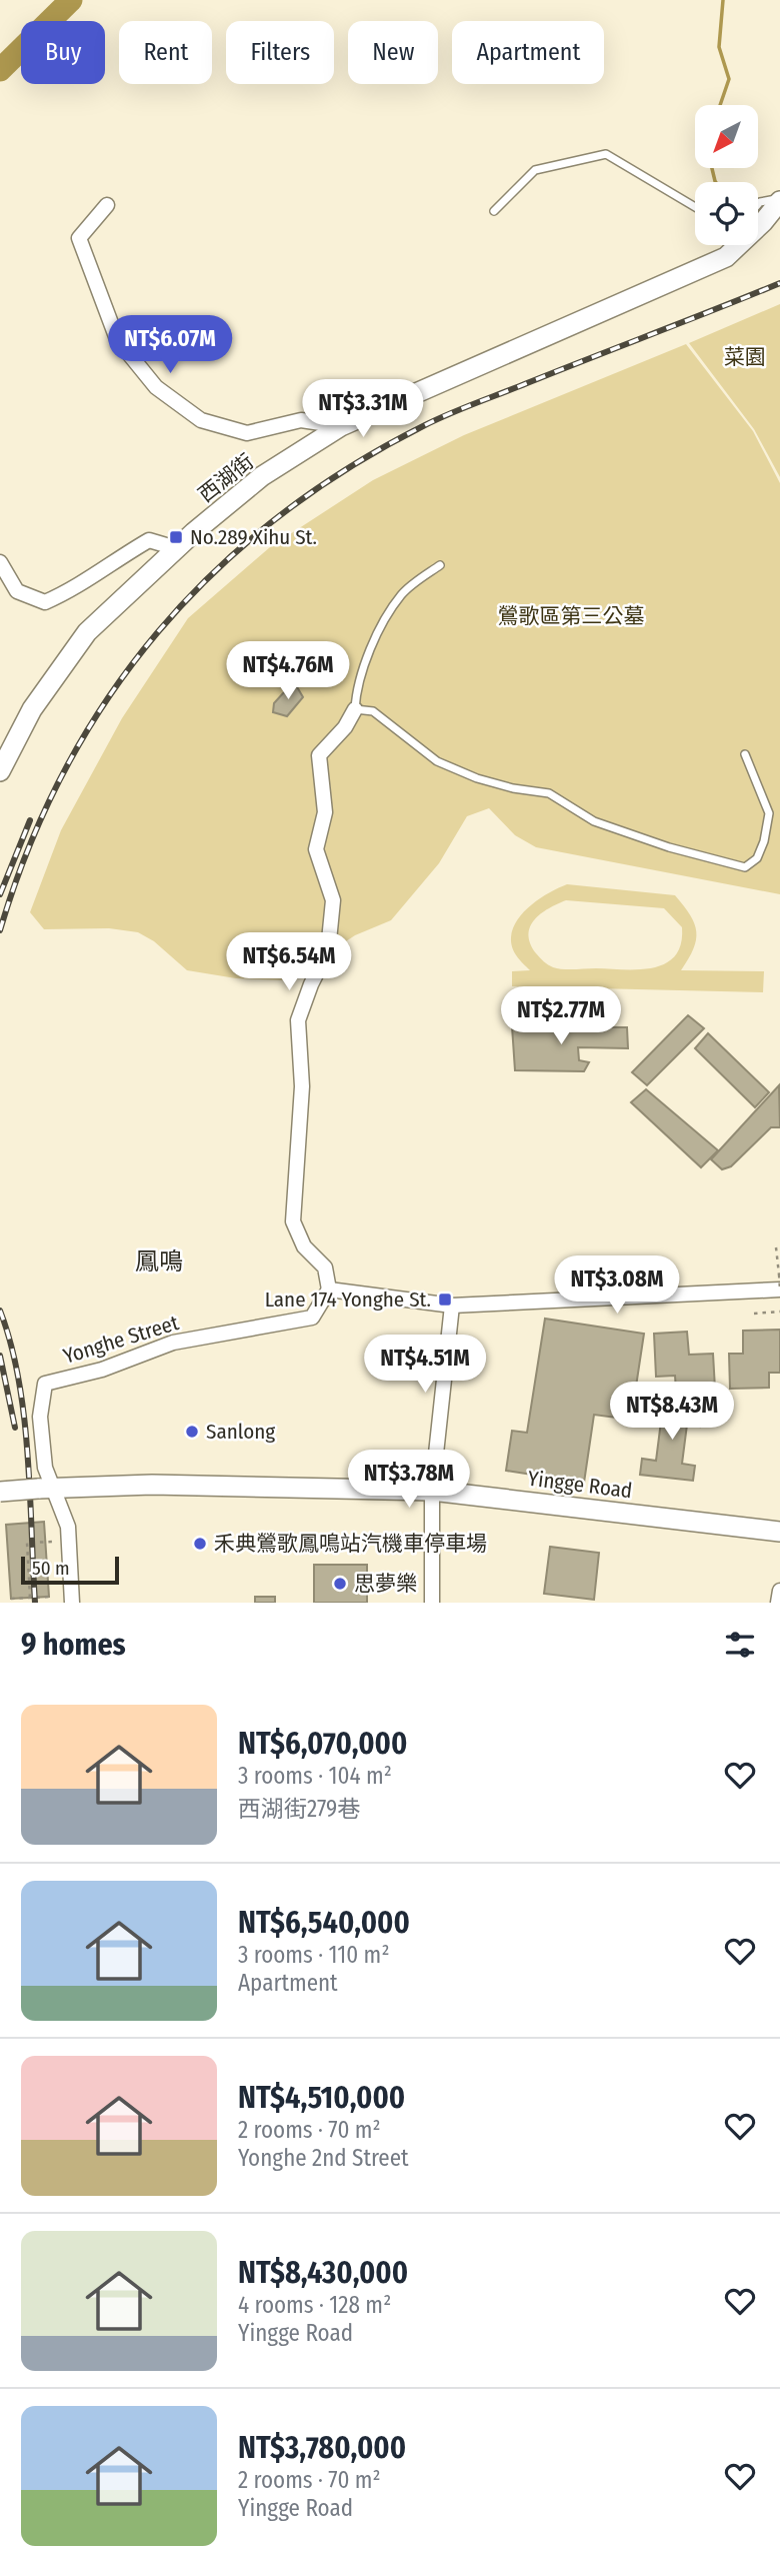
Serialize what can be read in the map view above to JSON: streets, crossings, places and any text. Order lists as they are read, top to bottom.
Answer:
{
  "streets": {
    "street": ["西湖街", "Yonghe Street", "Yingge Road"]
  },
  "crossings": [
    ["Yonghe Street", "Yingge Road"]
  ],
  "districts": ["鳳鳴"],
  "parks": ["菜園", "鶯歌區第三公墓"],
  "places": {
    "transit": ["No.289 Xihu St.", "Lane 174 Yonghe St."],
    "other": ["Sanlong", "禾典鶯歌鳳鳴站汽機車停車場", "思夢樂"]
  },
  "scale_bar": "50 m",
  "north": "bottom left",
  "page": {
    "chip": [
      "Buy",
      "Rent",
      "Filters",
      "New",
      "Apartment"
    ],
    "price": [
      "NT$6.07M",
      "NT$3.31M",
      "NT$4.76M",
      "NT$6.54M",
      "NT$2.77M",
      "NT$3.08M",
      "NT$4.51M",
      "NT$8.43M",
      "NT$3.78M"
    ],
    "scale": "50 m",
    "heading": "9 homes",
    "list": [
      {
        "name": "NT$6,070,000",
        "note": "3 rooms · 104 m² · 西湖街279巷"
      },
      {
        "name": "NT$6,540,000",
        "note": "3 rooms · 110 m² · Apartment"
      },
      {
        "name": "NT$4,510,000",
        "note": "2 rooms · 70 m² · Yonghe 2nd Street"
      },
      {
        "name": "NT$8,430,000",
        "note": "4 rooms · 128 m² · Yingge Road"
      },
      {
        "name": "NT$3,780,000",
        "note": "2 rooms · 70 m² · Yingge Road"
      }
    ]
  }
}
